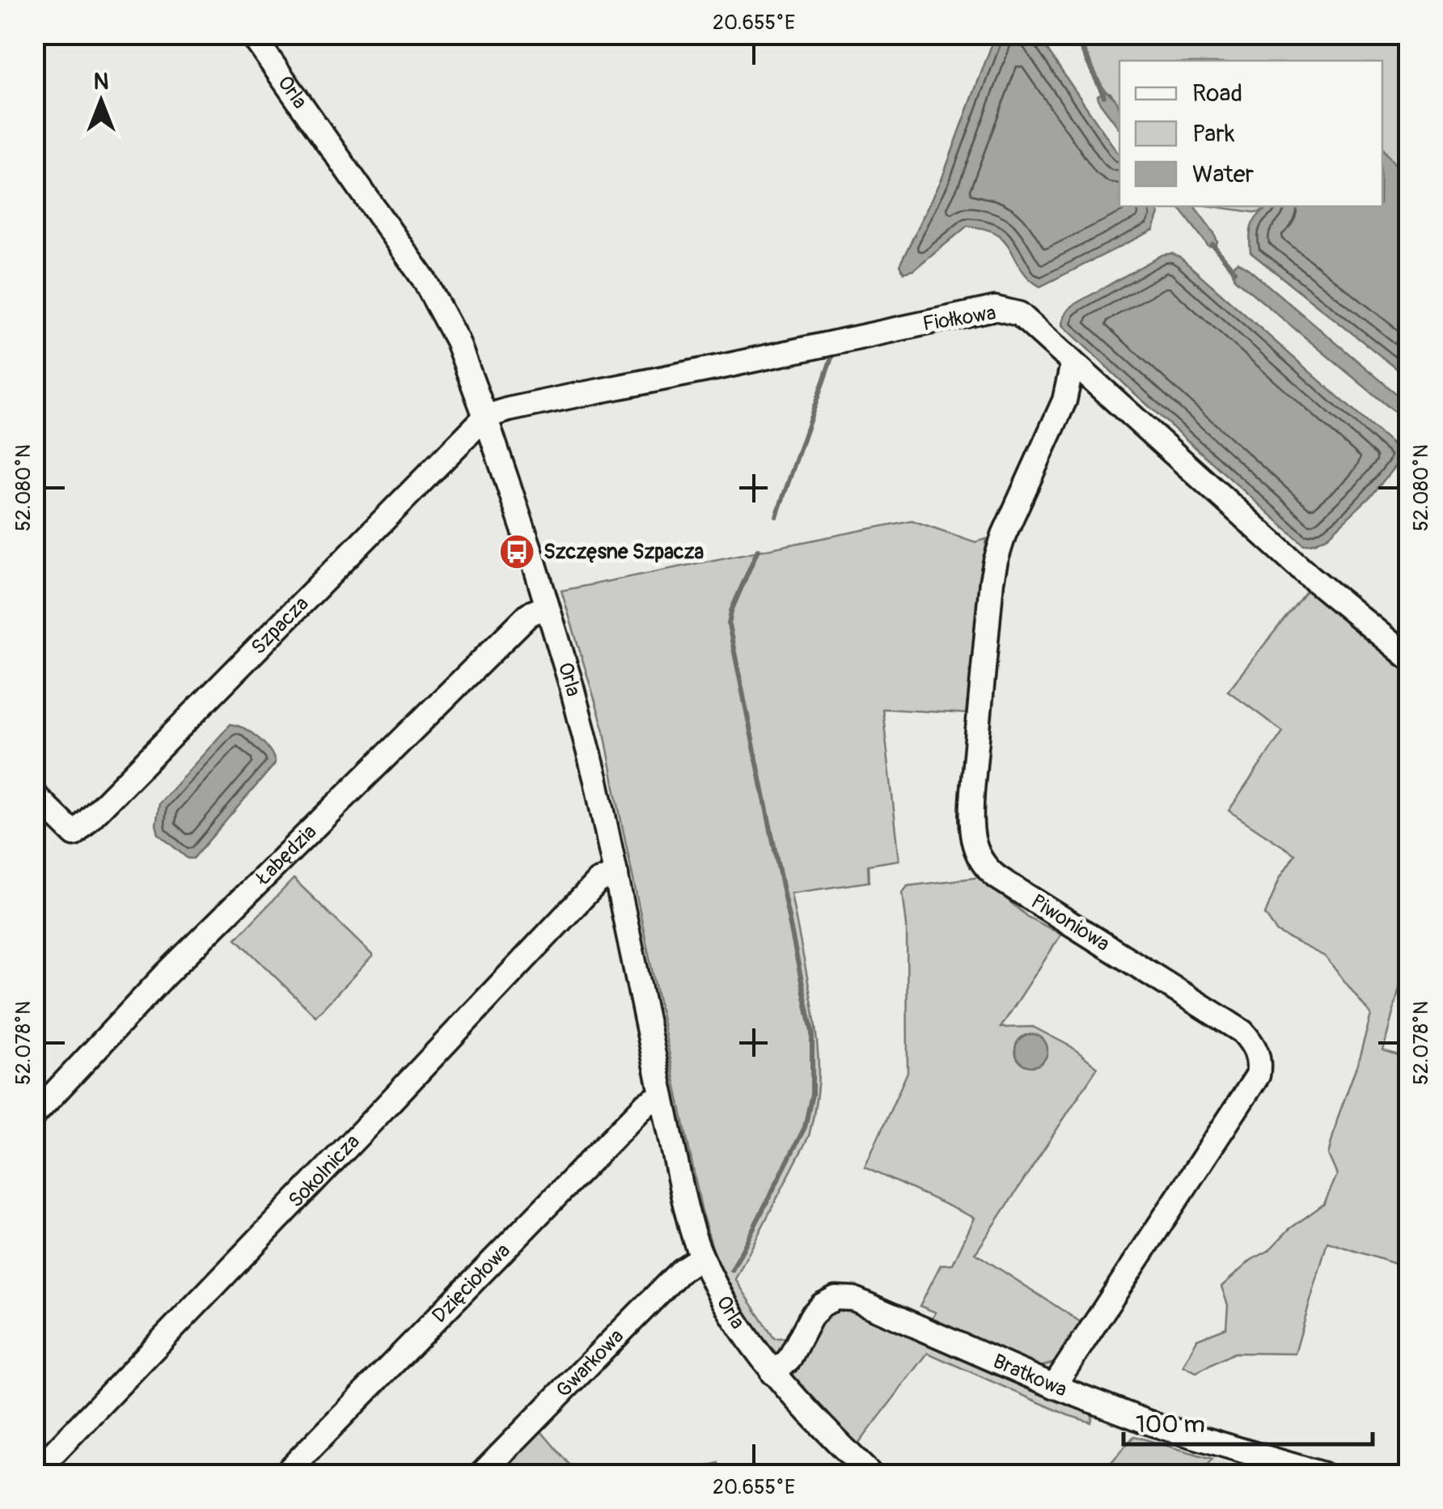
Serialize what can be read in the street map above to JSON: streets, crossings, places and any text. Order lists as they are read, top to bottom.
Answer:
{
  "streets": {
    "street": [
      "Orla",
      "Fiołkowa",
      "Szpacza",
      "Łabędzia",
      "Piwoniowa",
      "Sokolnicza",
      "Dzięciołowa",
      "Gwarkowa",
      "Bratkowa"
    ]
  },
  "crossings": [
    ["Orla", "Fiołkowa"],
    ["Orla", "Szpacza"],
    ["Orla", "Łabędzia"],
    ["Orla", "Sokolnicza"],
    ["Orla", "Dzięciołowa"],
    ["Orla", "Gwarkowa"],
    ["Orla", "Bratkowa"],
    ["Fiołkowa", "Szpacza"],
    ["Fiołkowa", "Piwoniowa"],
    ["Piwoniowa", "Bratkowa"]
  ],
  "places": {
    "bus stop": ["Szczęsne Szpacza"]
  },
  "legend": ["Road", "Park", "Water"],
  "scale_bar": "100 m",
  "north": "top",
  "coordinates": ["20.655°E", "52.080°N", "52.078°N"]
}
